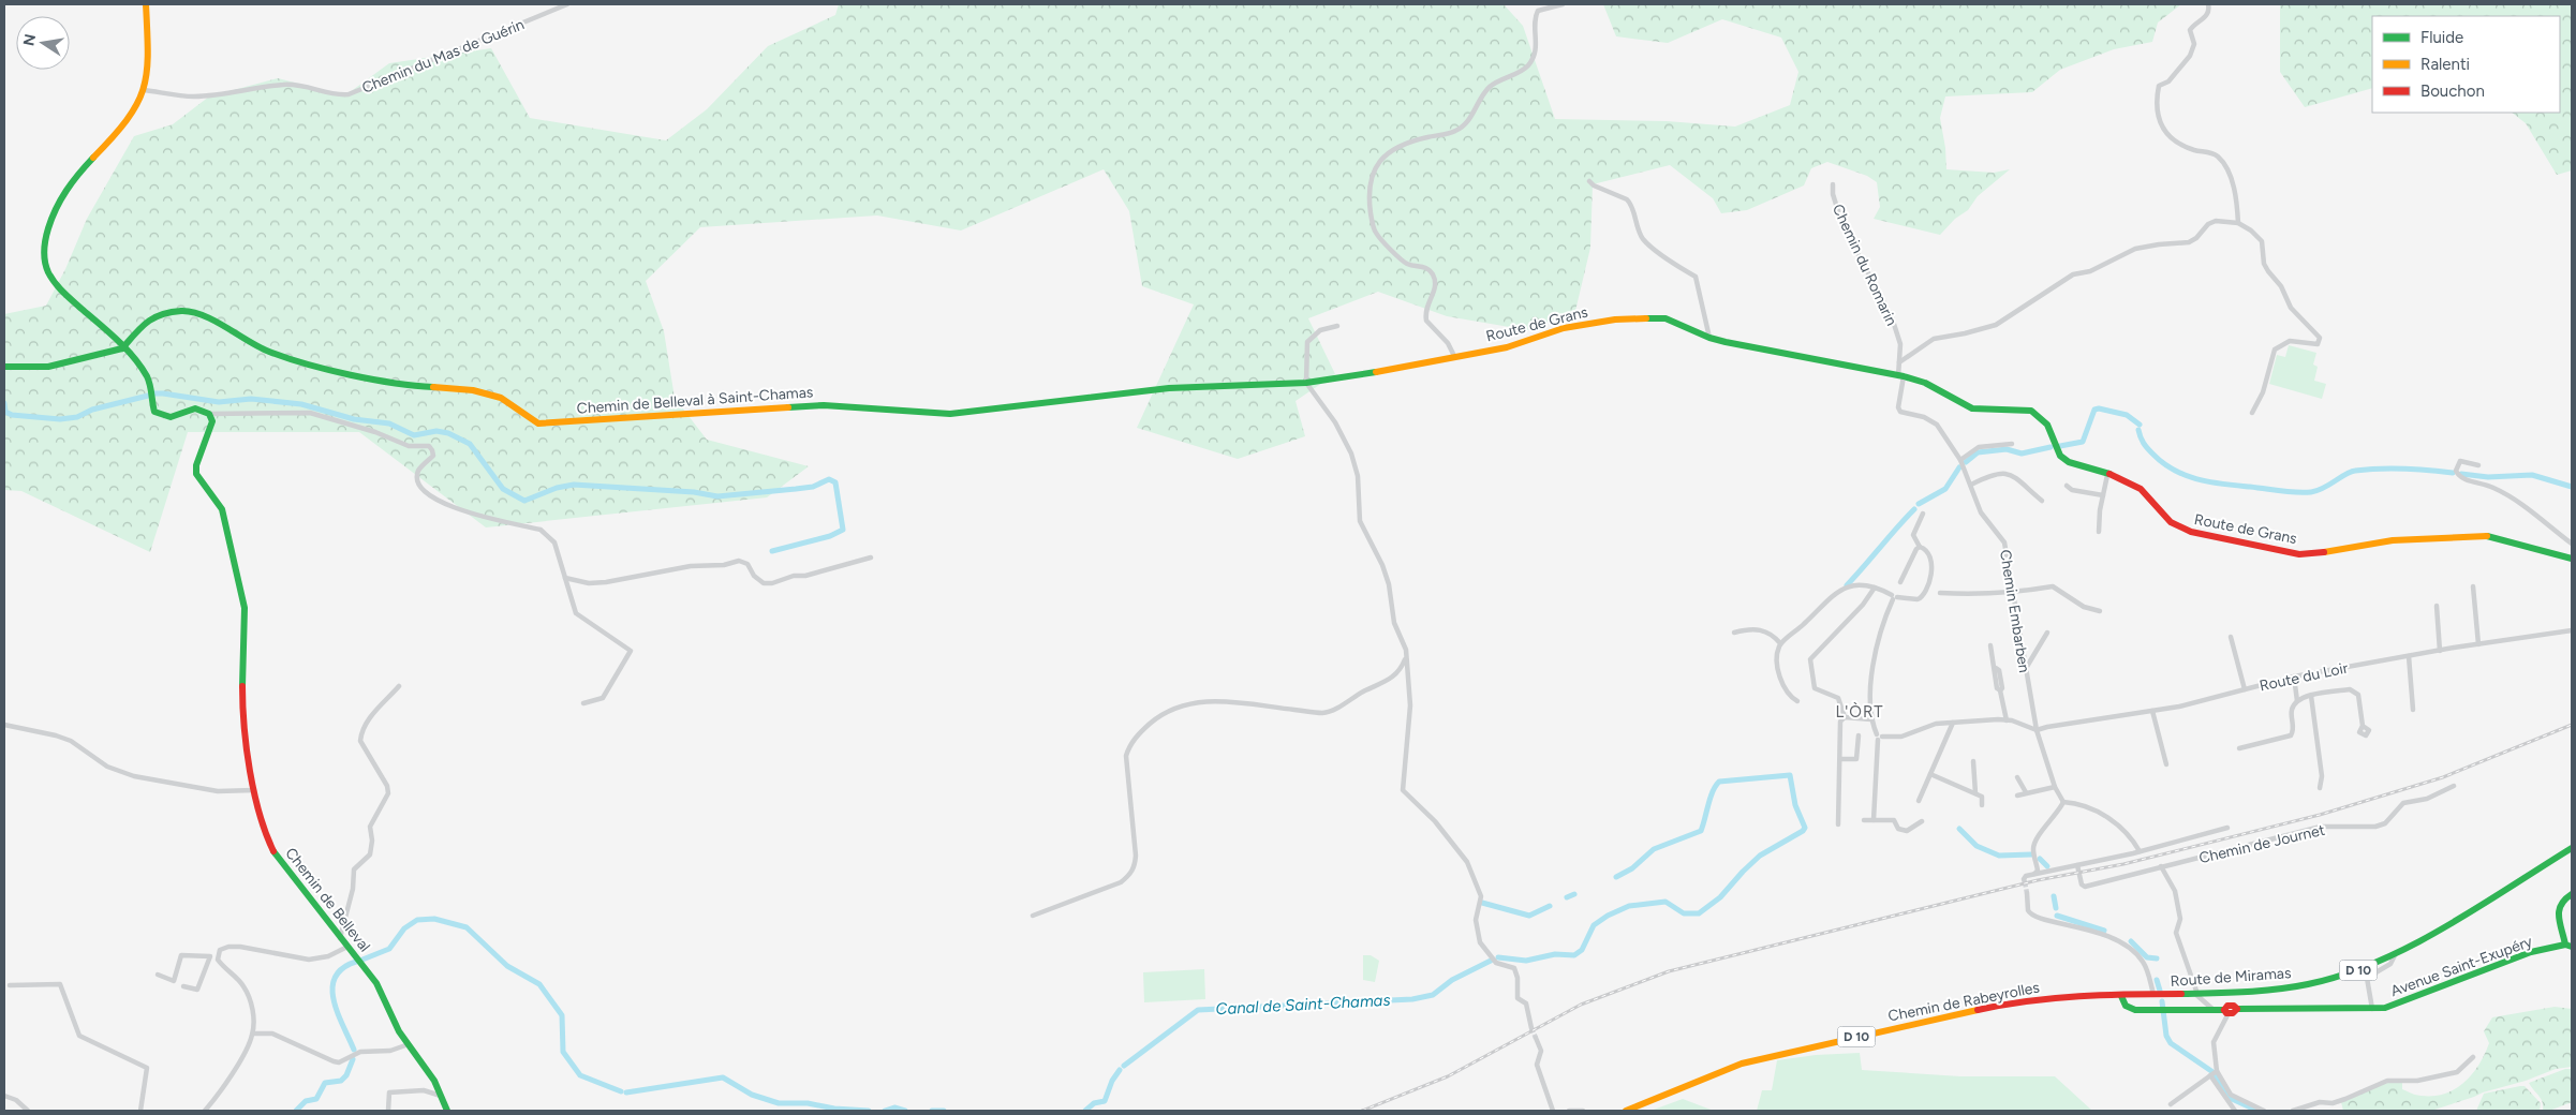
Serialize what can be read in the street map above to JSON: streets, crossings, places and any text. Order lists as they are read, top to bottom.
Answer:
{
  "streets": {
    "street": [
      "Chemin du Mas de Guérin",
      "Chemin du Romarin",
      "Route de Grans",
      "Chemin de Belleval à Saint-Chamas",
      "Chemin Embarben",
      "Route du Loir",
      "Chemin de Journet",
      "Chemin de Belleval",
      "Avenue Saint-Exupéry",
      "D 10",
      "Route de Miramas",
      "Chemin de Rabeyrolles"
    ]
  },
  "crossings": [
    ["Chemin du Romarin", "Route de Grans"],
    ["Chemin du Romarin", "Chemin Embarben"],
    ["Route de Grans", "Chemin de Belleval à Saint-Chamas"],
    ["Route de Grans", "Chemin Embarben"],
    ["Chemin Embarben", "Route du Loir"],
    ["Route de Miramas", "Chemin de Rabeyrolles"]
  ],
  "districts": ["L'ÒRT"],
  "water": ["Canal de Saint-Chamas"],
  "legend": ["Fluide", "Ralenti", "Bouchon"],
  "north": "left"
}
